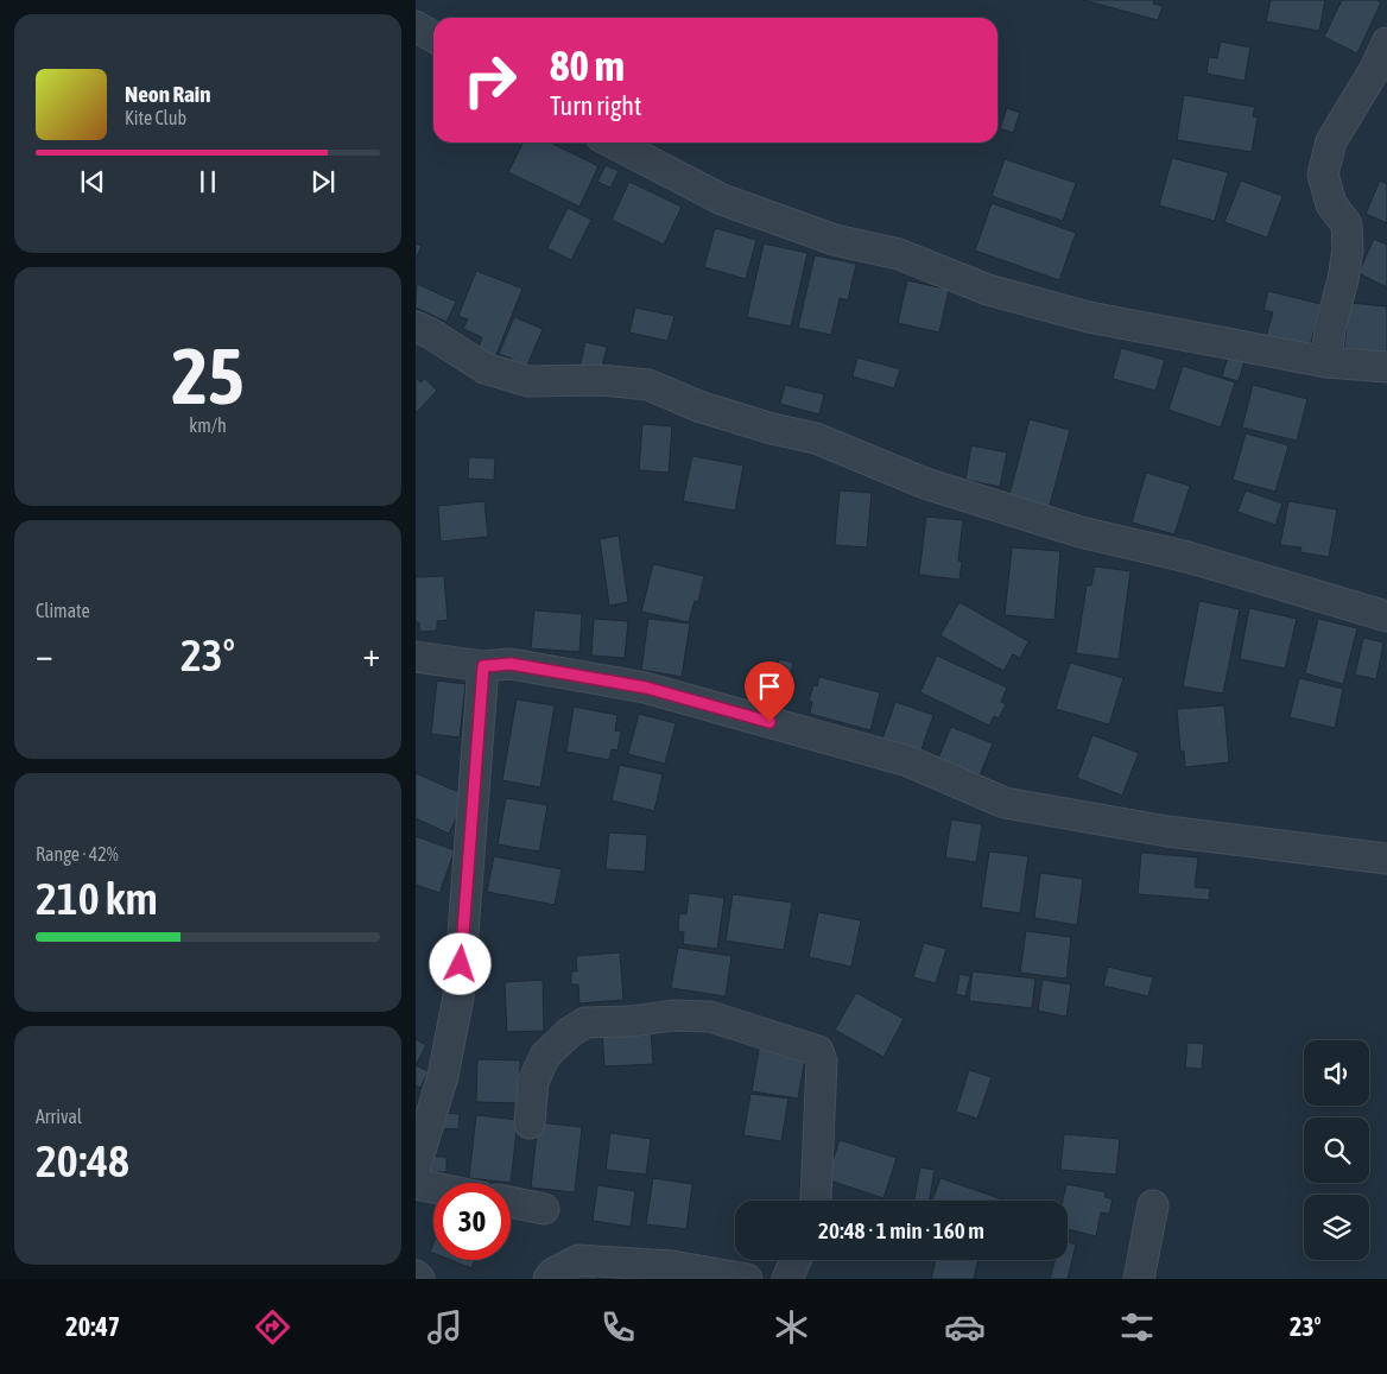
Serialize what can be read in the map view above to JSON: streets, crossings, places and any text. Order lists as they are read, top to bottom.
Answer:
{
  "page": {
    "turn": ["80 m", "Turn right"],
    "song": ["Neon Rain", "Kite Club"],
    "tile": [
      ["25", "km/h"],
      "Climate",
      ["Range · 42%", "210 km"],
      ["Arrival", "20:48"]
    ],
    "heat": ["−", "23°", "+"],
    "limit": "30",
    "trip": "20:48 · 1 min · 160 m",
    "tabs": ["20:47", "23°"]
  }
}
